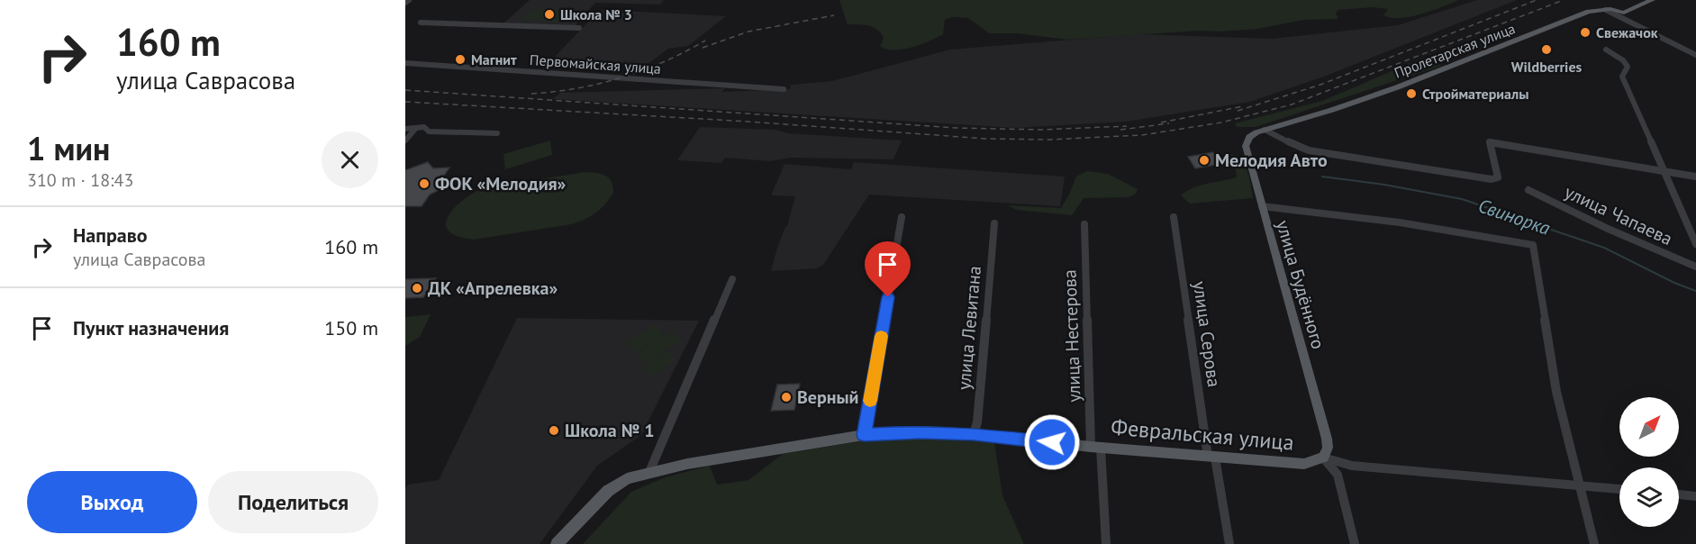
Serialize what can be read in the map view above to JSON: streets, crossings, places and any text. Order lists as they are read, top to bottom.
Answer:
{
  "streets": {
    "main road": ["Пролетарская улица", "улица Будённого", "Февральская улица"],
    "street": [
      "Первомайская улица",
      "улица Чапаева",
      "улица Левитана",
      "улица Серова",
      "улица Нестерова"
    ]
  },
  "crossings": [
    ["Пролетарская улица", "улица Будённого"],
    ["улица Будённого", "Февральская улица"],
    ["улица Левитана", "Февральская улица"],
    ["улица Серова", "Февральская улица"],
    ["улица Нестерова", "Февральская улица"]
  ],
  "water": ["Свинорка"],
  "places": [
    "Школа № 3",
    "Свежачок",
    "Wildberries",
    "Магнит",
    "Стройматериалы",
    "Мелодия Авто",
    "ФОК «Мелодия»",
    "ДК «Апрелевка»",
    "Верный",
    "Школа № 1"
  ],
  "north": "top right",
  "page": {
    "turn": ["160 m", "улица Саврасова"],
    "heading": ["1 мин", "310 m · 18:43"],
    "list": [
      {
        "name": "Направо",
        "note": "улица Саврасова",
        "value": "160 m"
      },
      {
        "name": "Пункт назначения",
        "value": "150 m"
      }
    ],
    "buttons": ["Выход", "Поделиться"]
  }
}
